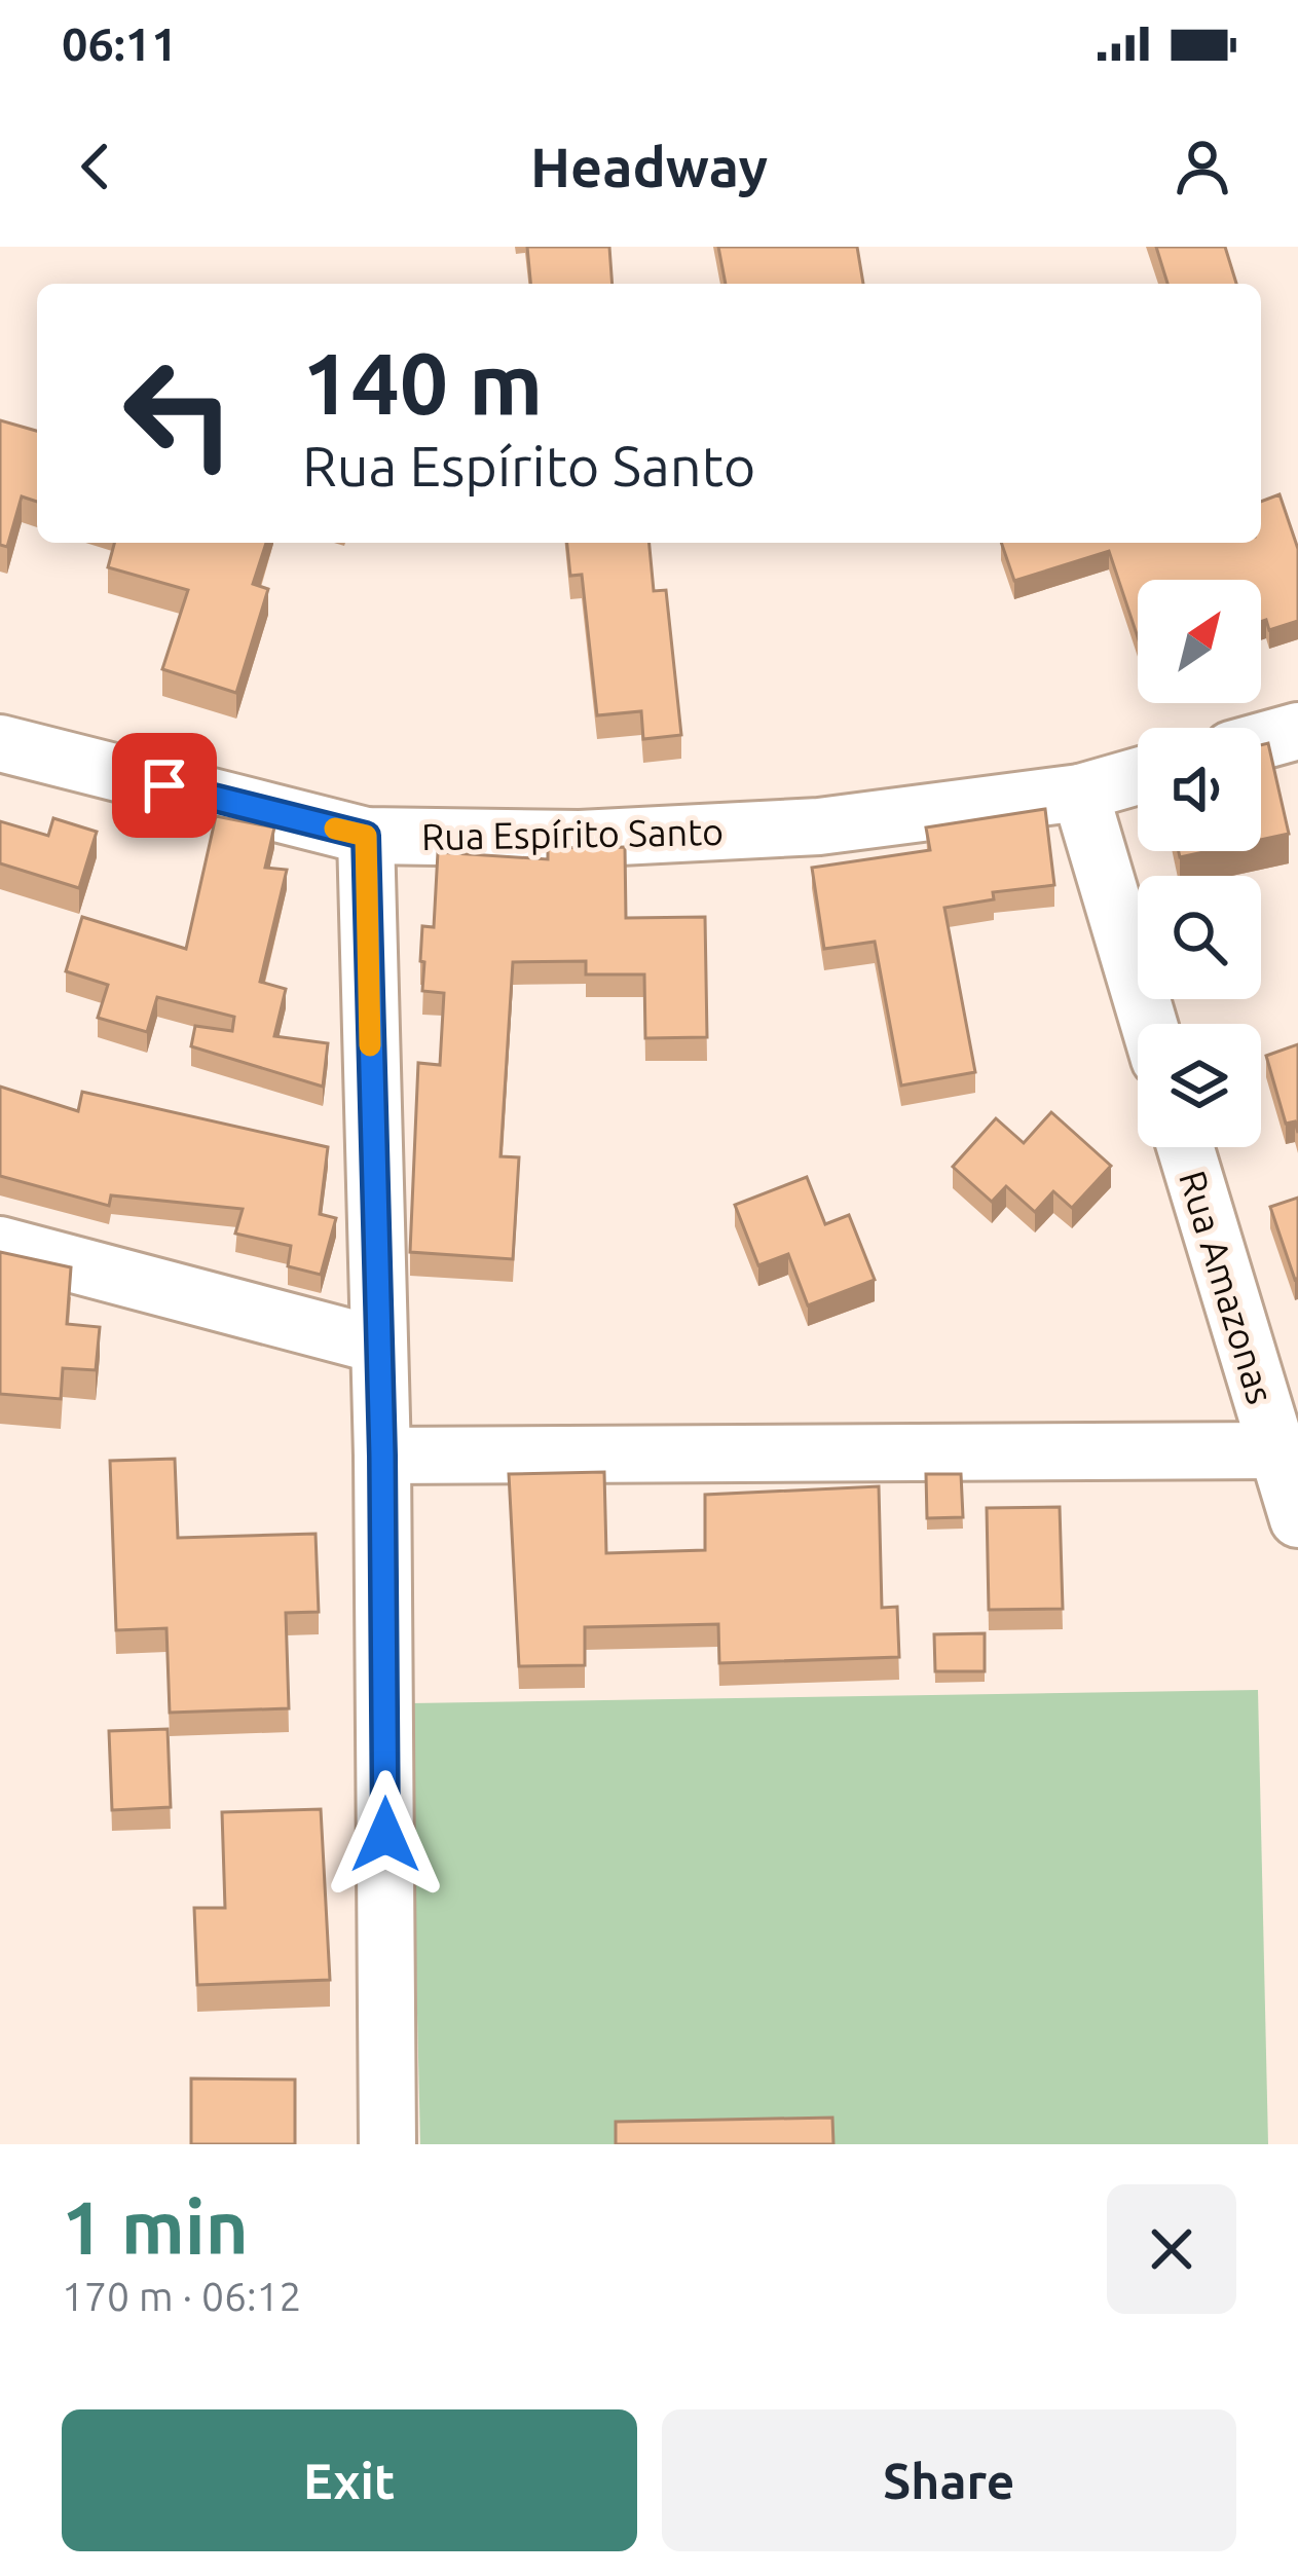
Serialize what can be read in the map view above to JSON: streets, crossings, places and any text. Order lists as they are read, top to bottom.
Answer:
{
  "streets": {
    "street": ["Rua Espírito Santo", "Rua Amazonas"]
  },
  "north": "top right",
  "page": {
    "status": "06:11",
    "header": "Headway",
    "turn": ["140 m", "Rua Espírito Santo"],
    "heading": ["1 min", "170 m · 06:12"],
    "buttons": ["Exit", "Share"]
  }
}
